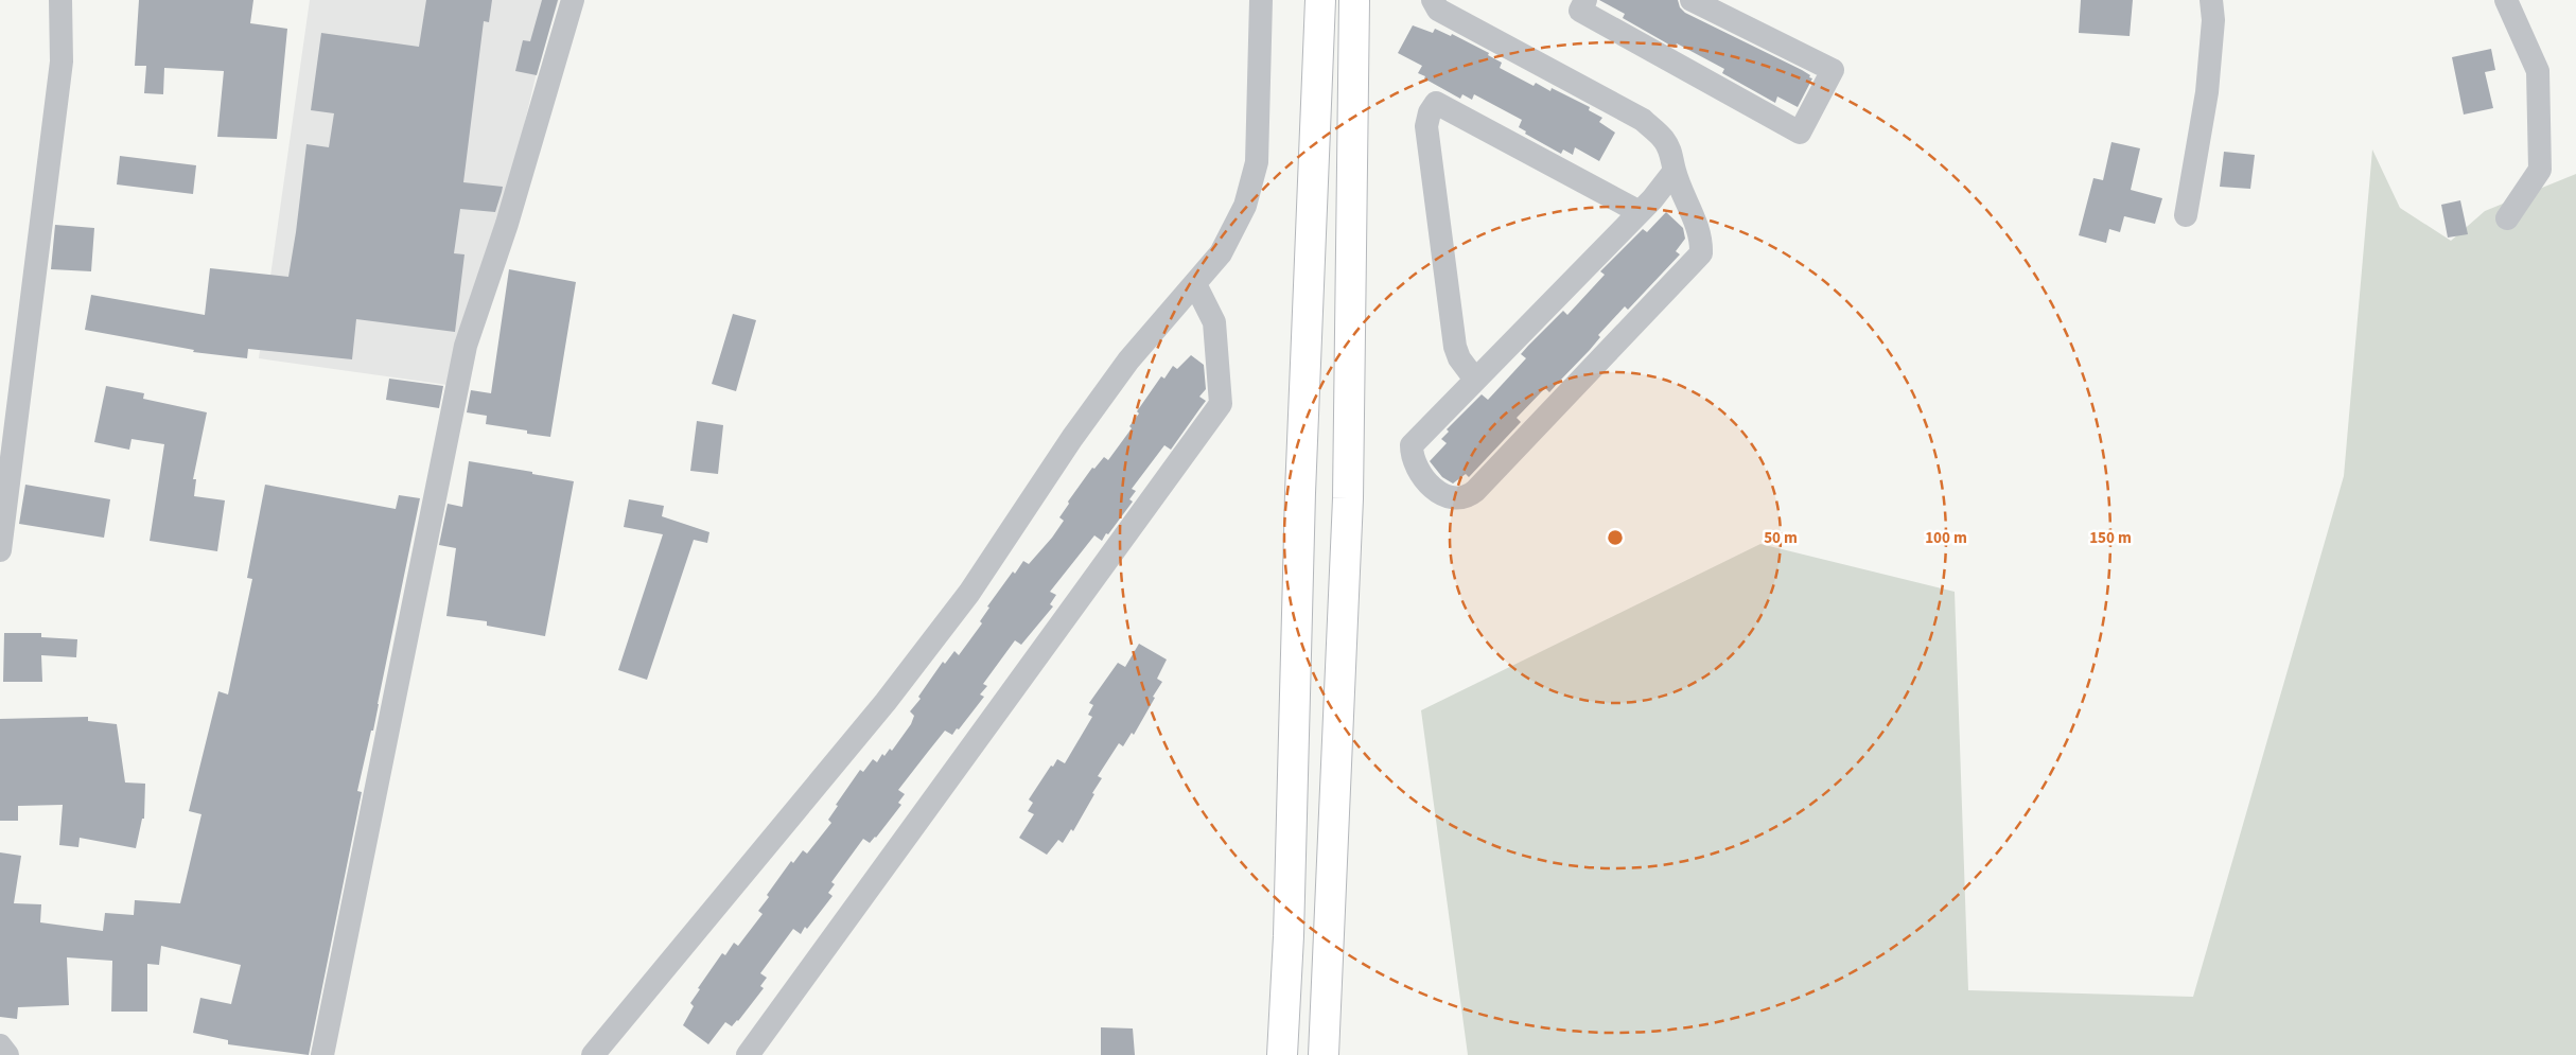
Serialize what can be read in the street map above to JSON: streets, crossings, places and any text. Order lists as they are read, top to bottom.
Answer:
{
  "rings": ["50 m", "100 m", "150 m"]
}
